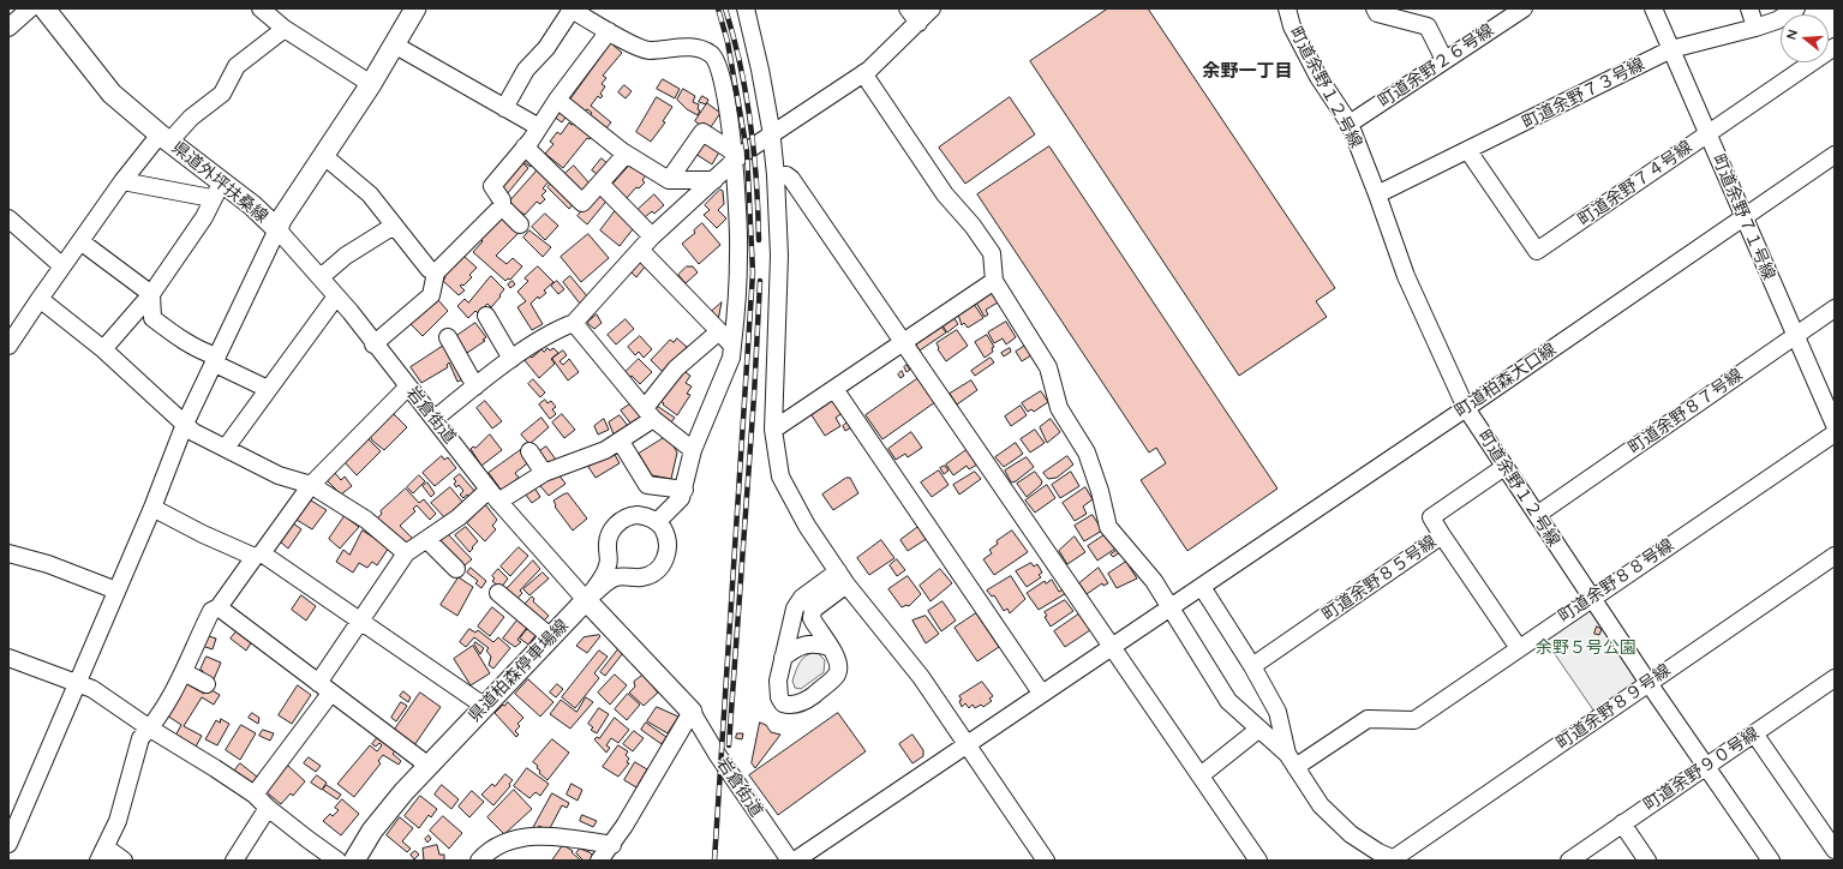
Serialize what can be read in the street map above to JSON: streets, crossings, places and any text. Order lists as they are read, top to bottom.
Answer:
{
  "streets": {
    "main road": ["県道外坪扶桑線", "県道柏森停車場線"],
    "street": [
      "町道余野２６号線",
      "町道余野１２号線",
      "町道余野７３号線",
      "町道余野７４号線",
      "町道余野７１号線",
      "町道柏森大口線",
      "町道余野８７号線",
      "岩倉街道",
      "町道余野８５号線",
      "町道余野８８号線",
      "町道余野８９号線",
      "町道余野９０号線"
    ]
  },
  "crossings": [
    ["町道余野２６号線", "町道余野１２号線"],
    ["町道余野１２号線", "町道余野７３号線"],
    ["町道余野１２号線", "町道柏森大口線"],
    ["町道余野１２号線", "町道余野８７号線"],
    ["町道余野１２号線", "町道余野８８号線"],
    ["町道余野１２号線", "町道余野８９号線"],
    ["町道余野１２号線", "町道余野９０号線"],
    ["町道余野７３号線", "町道余野７４号線"],
    ["町道余野７３号線", "町道余野７１号線"],
    ["県道外坪扶桑線", "岩倉街道"],
    ["町道余野７４号線", "町道余野７１号線"],
    ["町道余野７１号線", "町道柏森大口線"],
    ["町道余野７１号線", "町道余野８７号線"],
    ["岩倉街道", "県道柏森停車場線"],
    ["町道余野８５号線", "町道余野８８号線"]
  ],
  "districts": ["余野一丁目"],
  "parks": ["余野５号公園"],
  "north": "left"
}
